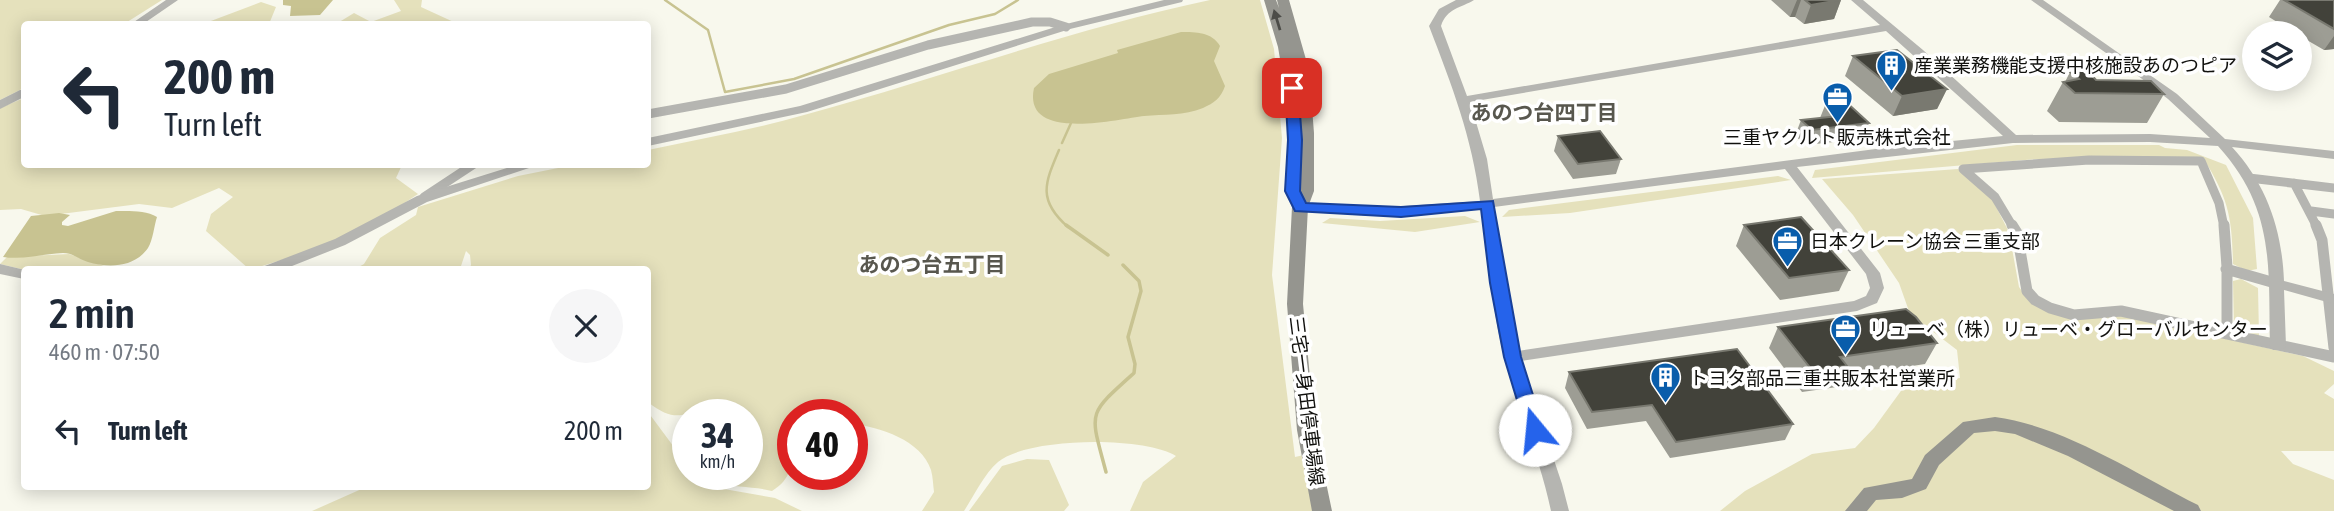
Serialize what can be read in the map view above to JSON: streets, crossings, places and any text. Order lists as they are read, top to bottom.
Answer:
{
  "streets": {
    "main road": ["三宅一身田停車場線"]
  },
  "districts": ["あのつ台四丁目", "あのつ台五丁目"],
  "places": {
    "building": ["産業業務機能支援中核施設あのつピア", "トヨタ部品三重共販本社営業所"],
    "office": ["三重ヤクルト販売株式会社", "日本クレーン協会 三重支部", "リューベ（株）リューベ・グローバルセンター"]
  },
  "page": {
    "turn": ["200 m", "Turn left"],
    "heading": ["2 min", "460 m · 07:50"],
    "list": [
      {
        "name": "Turn left",
        "value": "200 m"
      }
    ],
    "speed": "34 km/h",
    "limit": "40"
  }
}
